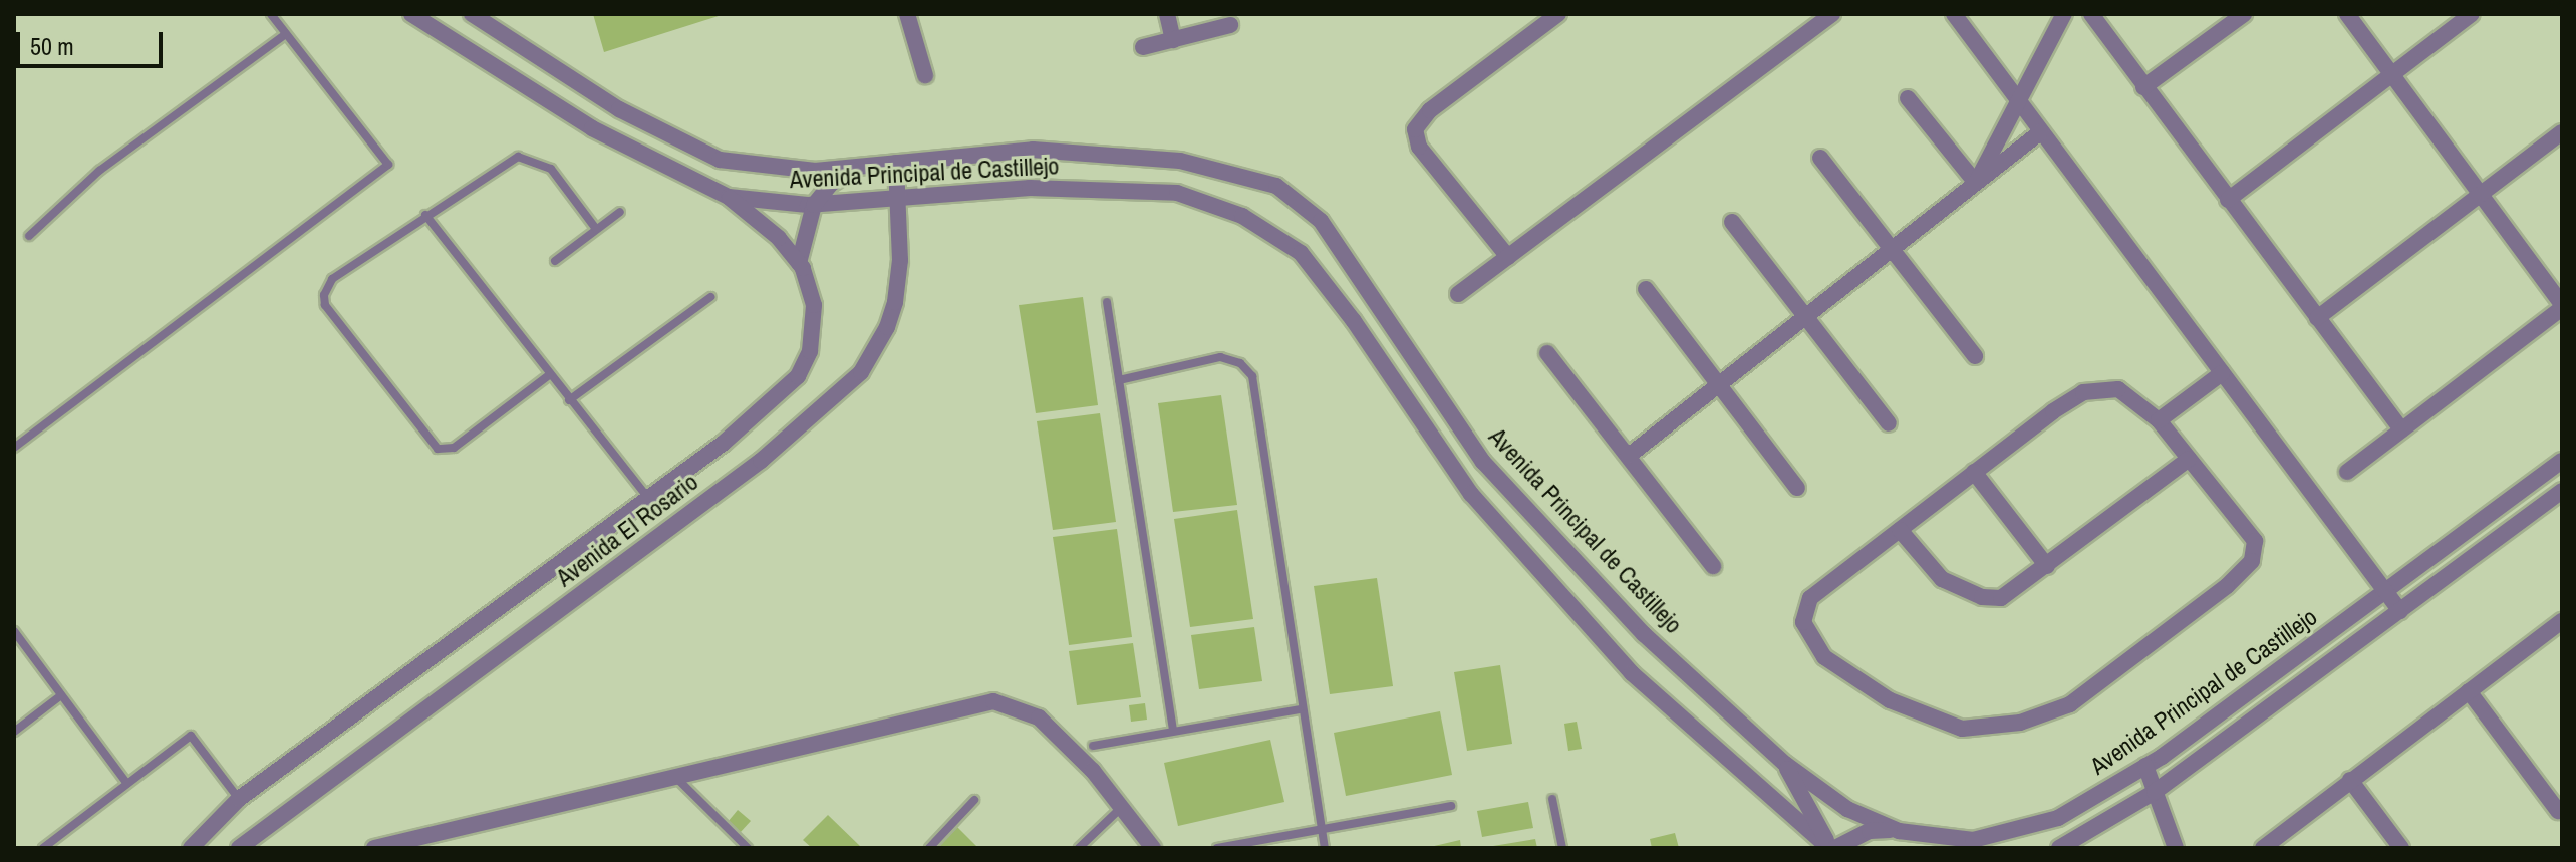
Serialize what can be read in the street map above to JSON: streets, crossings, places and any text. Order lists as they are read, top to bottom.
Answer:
{
  "streets": {
    "street": ["Avenida Principal de Castillejo", "Avenida El Rosario"]
  },
  "crossings": [
    ["Avenida Principal de Castillejo", "Avenida El Rosario"]
  ],
  "scale_bar": "50 m"
}
